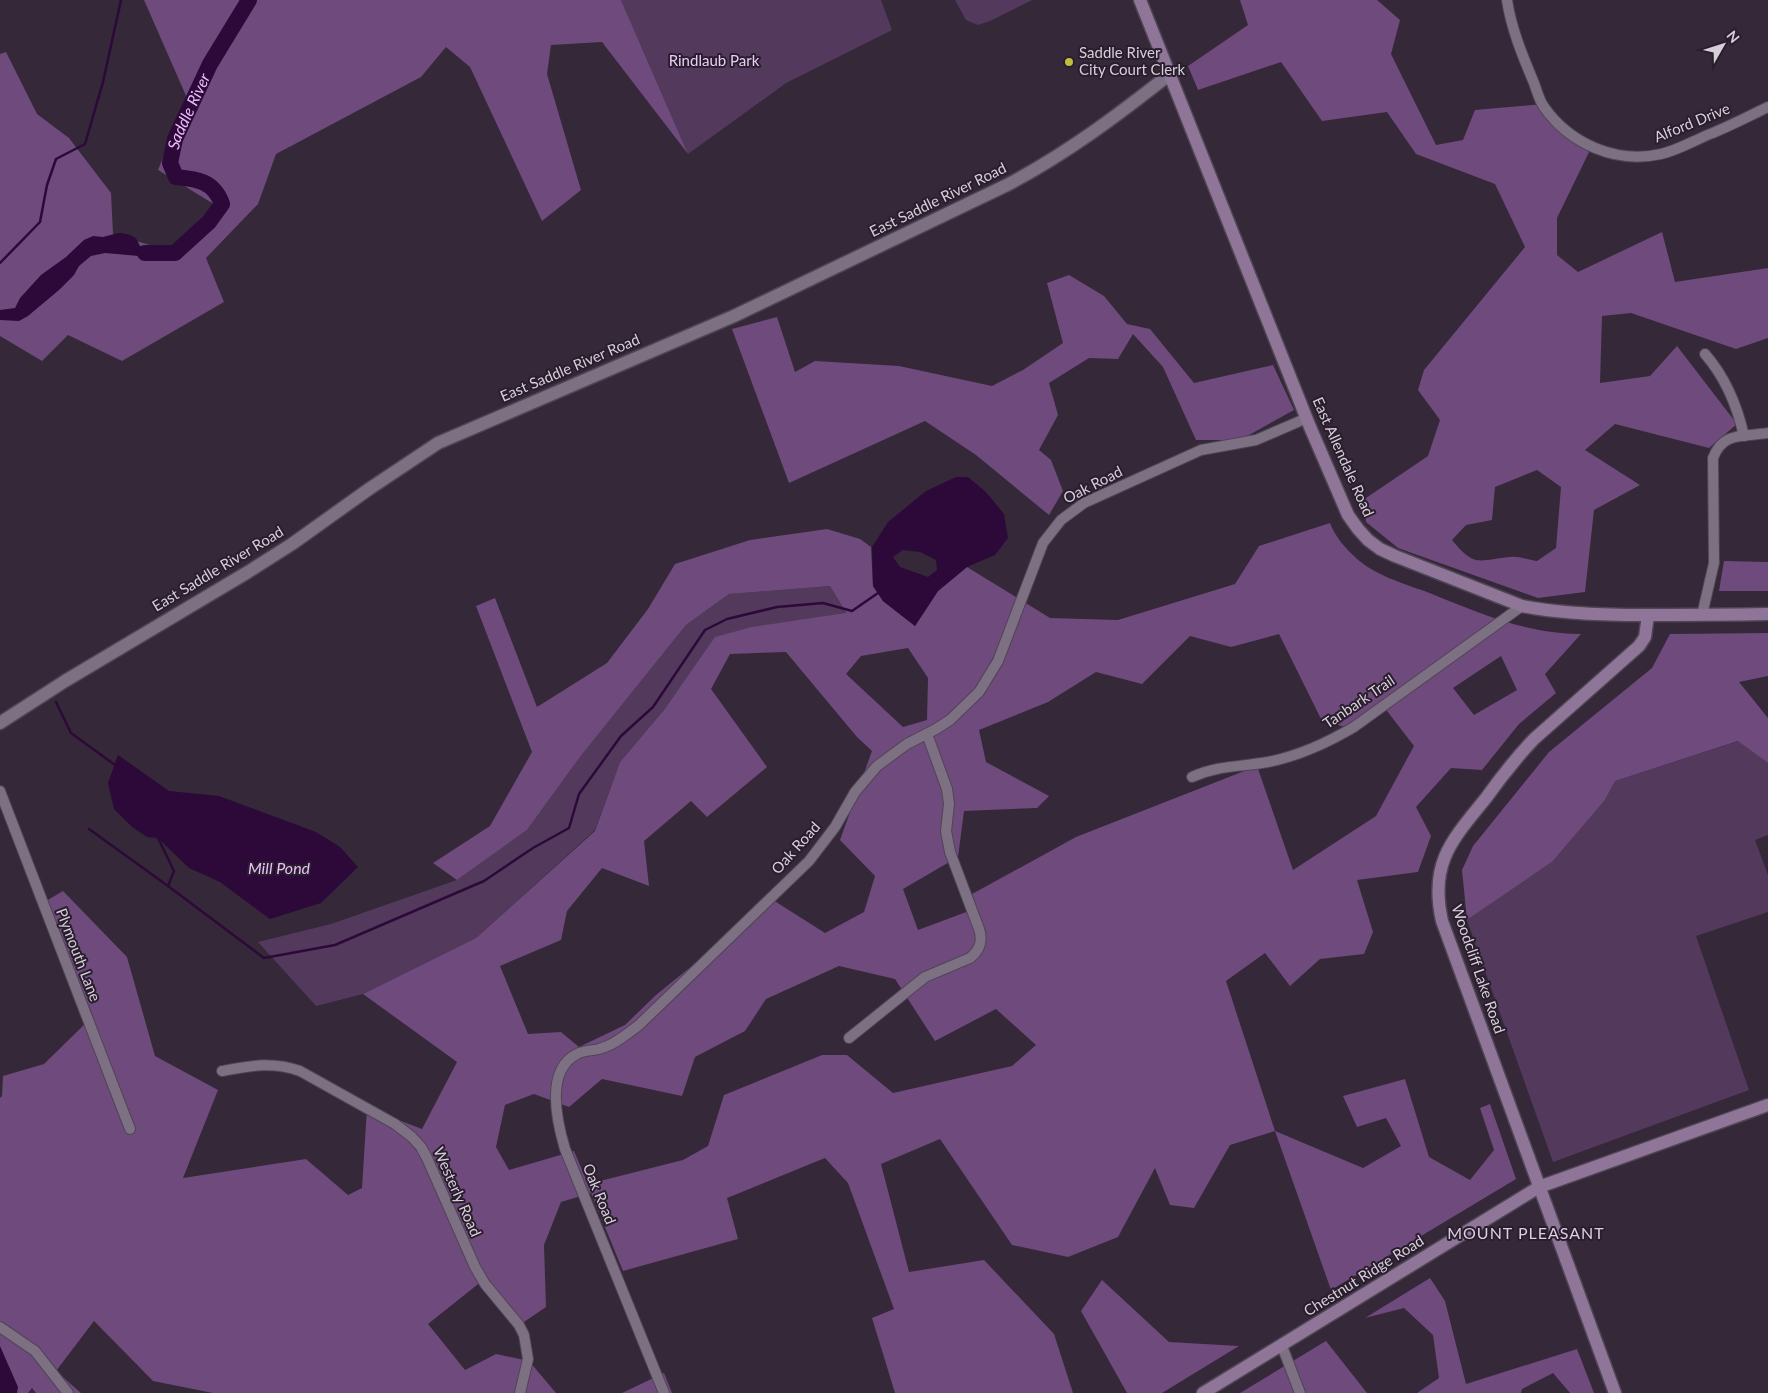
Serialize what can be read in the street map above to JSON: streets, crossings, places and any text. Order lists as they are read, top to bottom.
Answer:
{
  "streets": {
    "main road": ["East Allendale Road", "Woodcliff Lake Road", "Chestnut Ridge Road"],
    "street": [
      "Alford Drive",
      "East Saddle River Road",
      "Oak Road",
      "Tanbark Trail",
      "Plymouth Lane",
      "Westerly Road"
    ]
  },
  "crossings": [
    ["East Saddle River Road", "East Allendale Road"],
    ["East Allendale Road", "Oak Road"],
    ["East Allendale Road", "Tanbark Trail"],
    ["East Allendale Road", "Woodcliff Lake Road"],
    ["Woodcliff Lake Road", "Chestnut Ridge Road"]
  ],
  "districts": ["MOUNT PLEASANT"],
  "water": ["Saddle River", "Mill Pond"],
  "parks": ["Rindlaub Park"],
  "places": ["Saddle River City Court Clerk"],
  "north": "top right"
}
